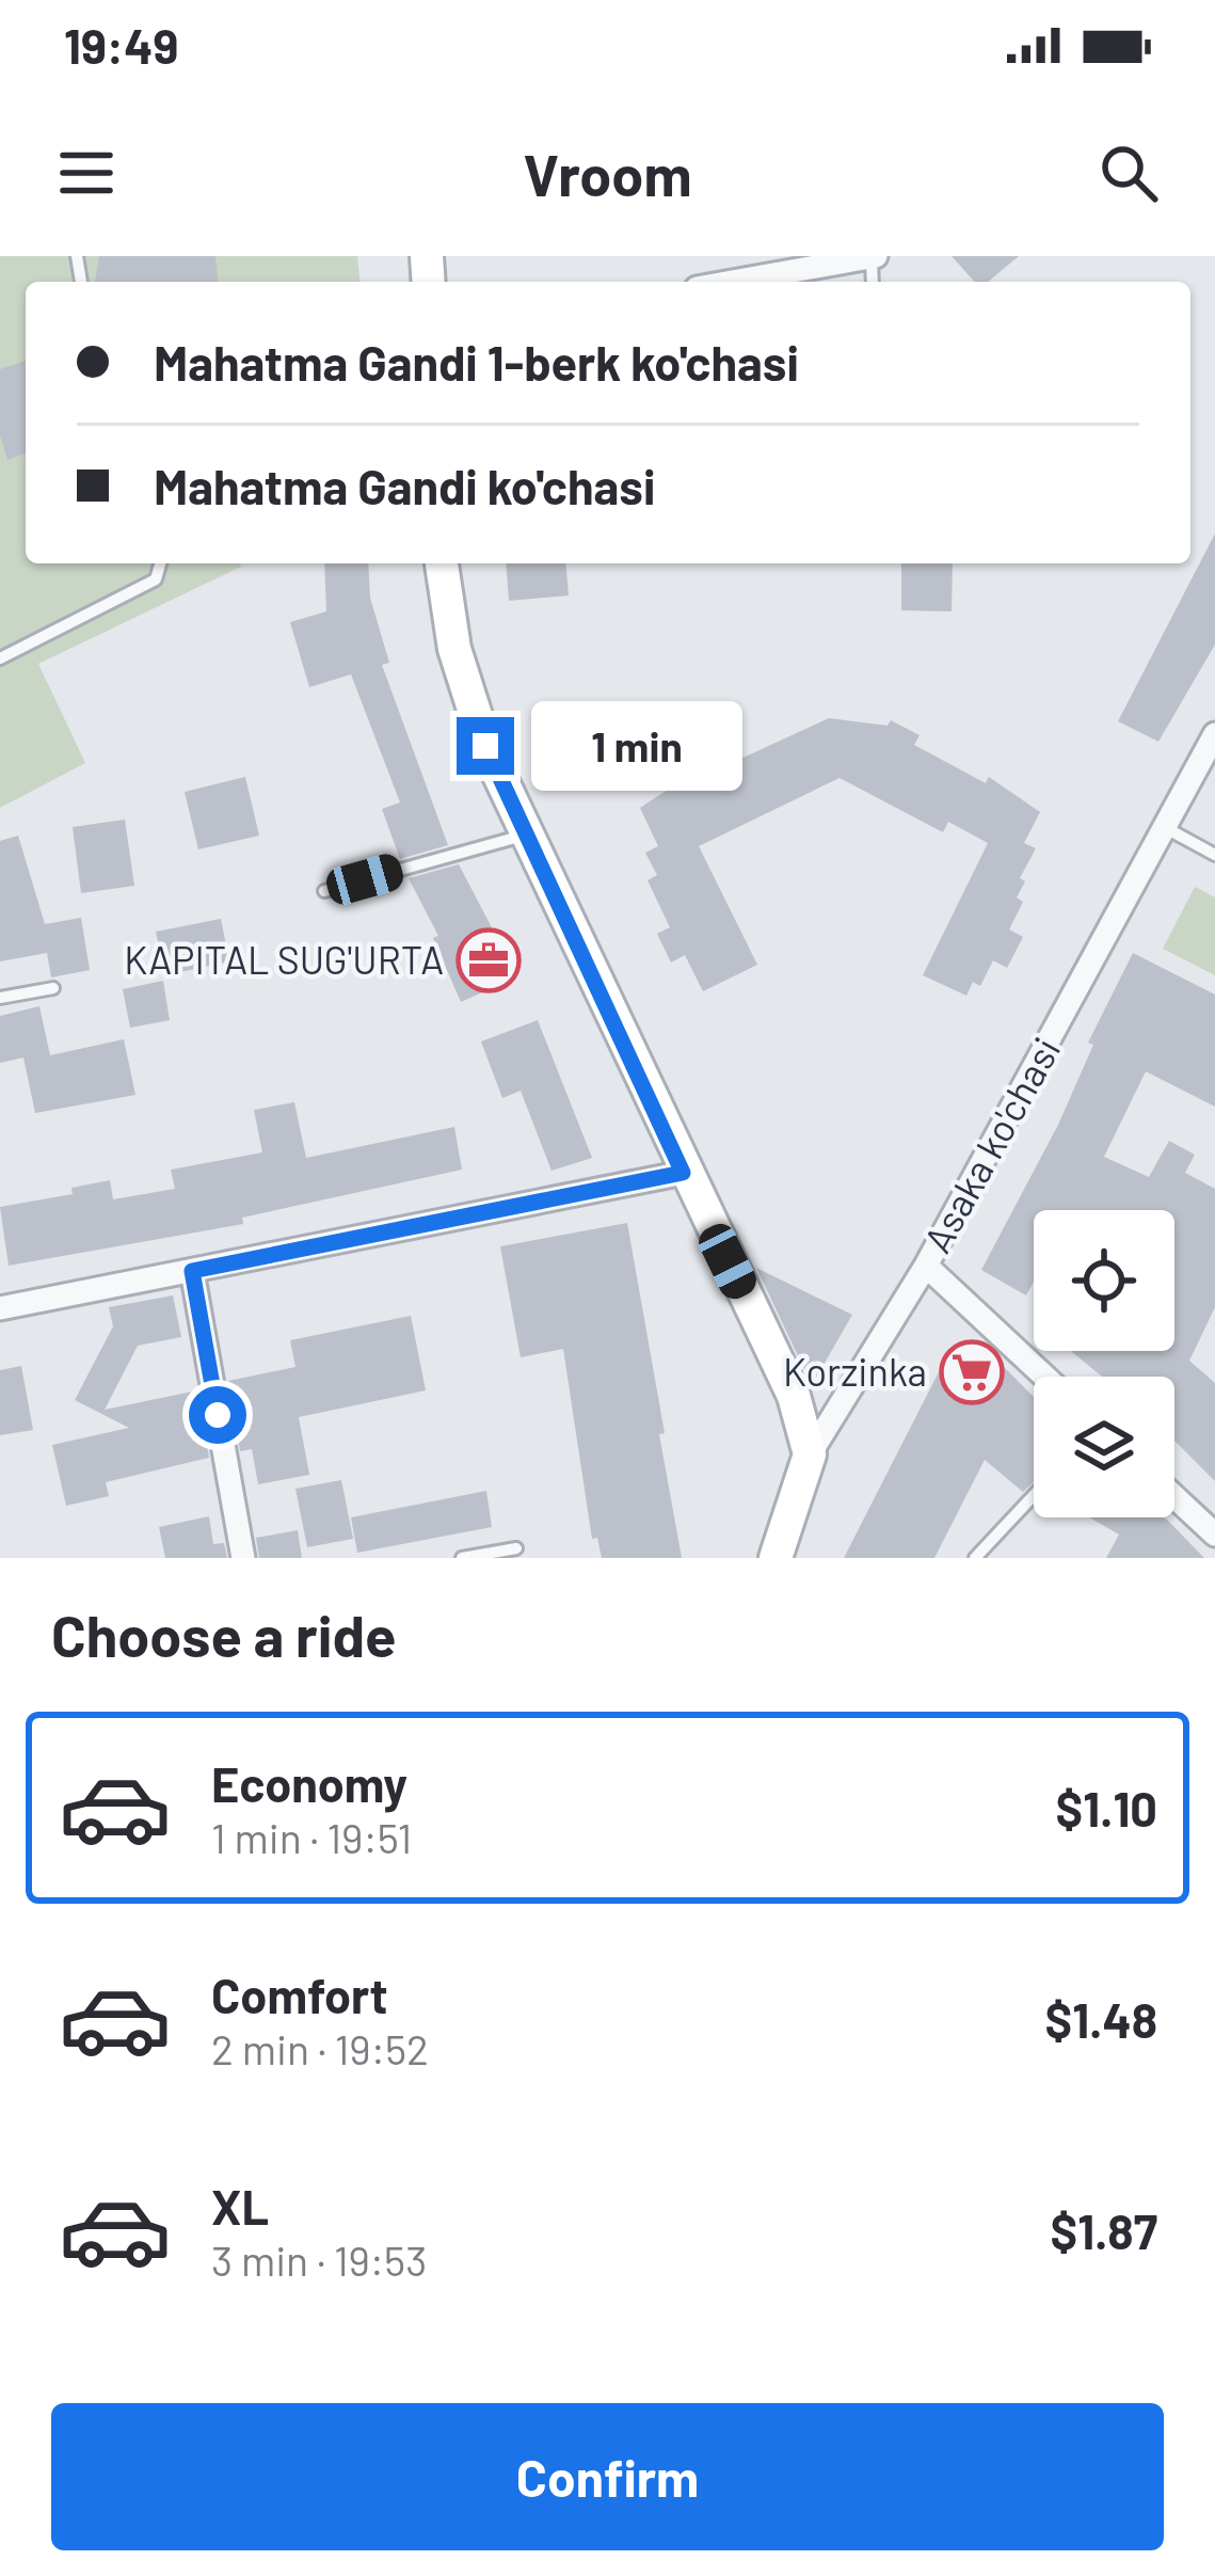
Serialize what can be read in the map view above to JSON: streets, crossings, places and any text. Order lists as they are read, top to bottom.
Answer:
{
  "streets": {
    "street": ["Asaka ko'chasi"]
  },
  "places": {
    "office": ["KAPITAL SUG'URTA"],
    "supermarket": ["Korzinka"]
  },
  "page": {
    "status": "19:49",
    "header": "Vroom",
    "banner": ["Mahatma Gandi 1-berk ko'chasi", "Mahatma Gandi ko'chasi"],
    "bubble": "1 min",
    "heading": "Choose a ride",
    "list": [
      {
        "name": "Economy",
        "note": "1 min · 19:51",
        "value": "$1.10"
      },
      {
        "name": "Comfort",
        "note": "2 min · 19:52",
        "value": "$1.48"
      },
      {
        "name": "XL",
        "note": "3 min · 19:53",
        "value": "$1.87"
      }
    ],
    "buttons": "Confirm"
  }
}
